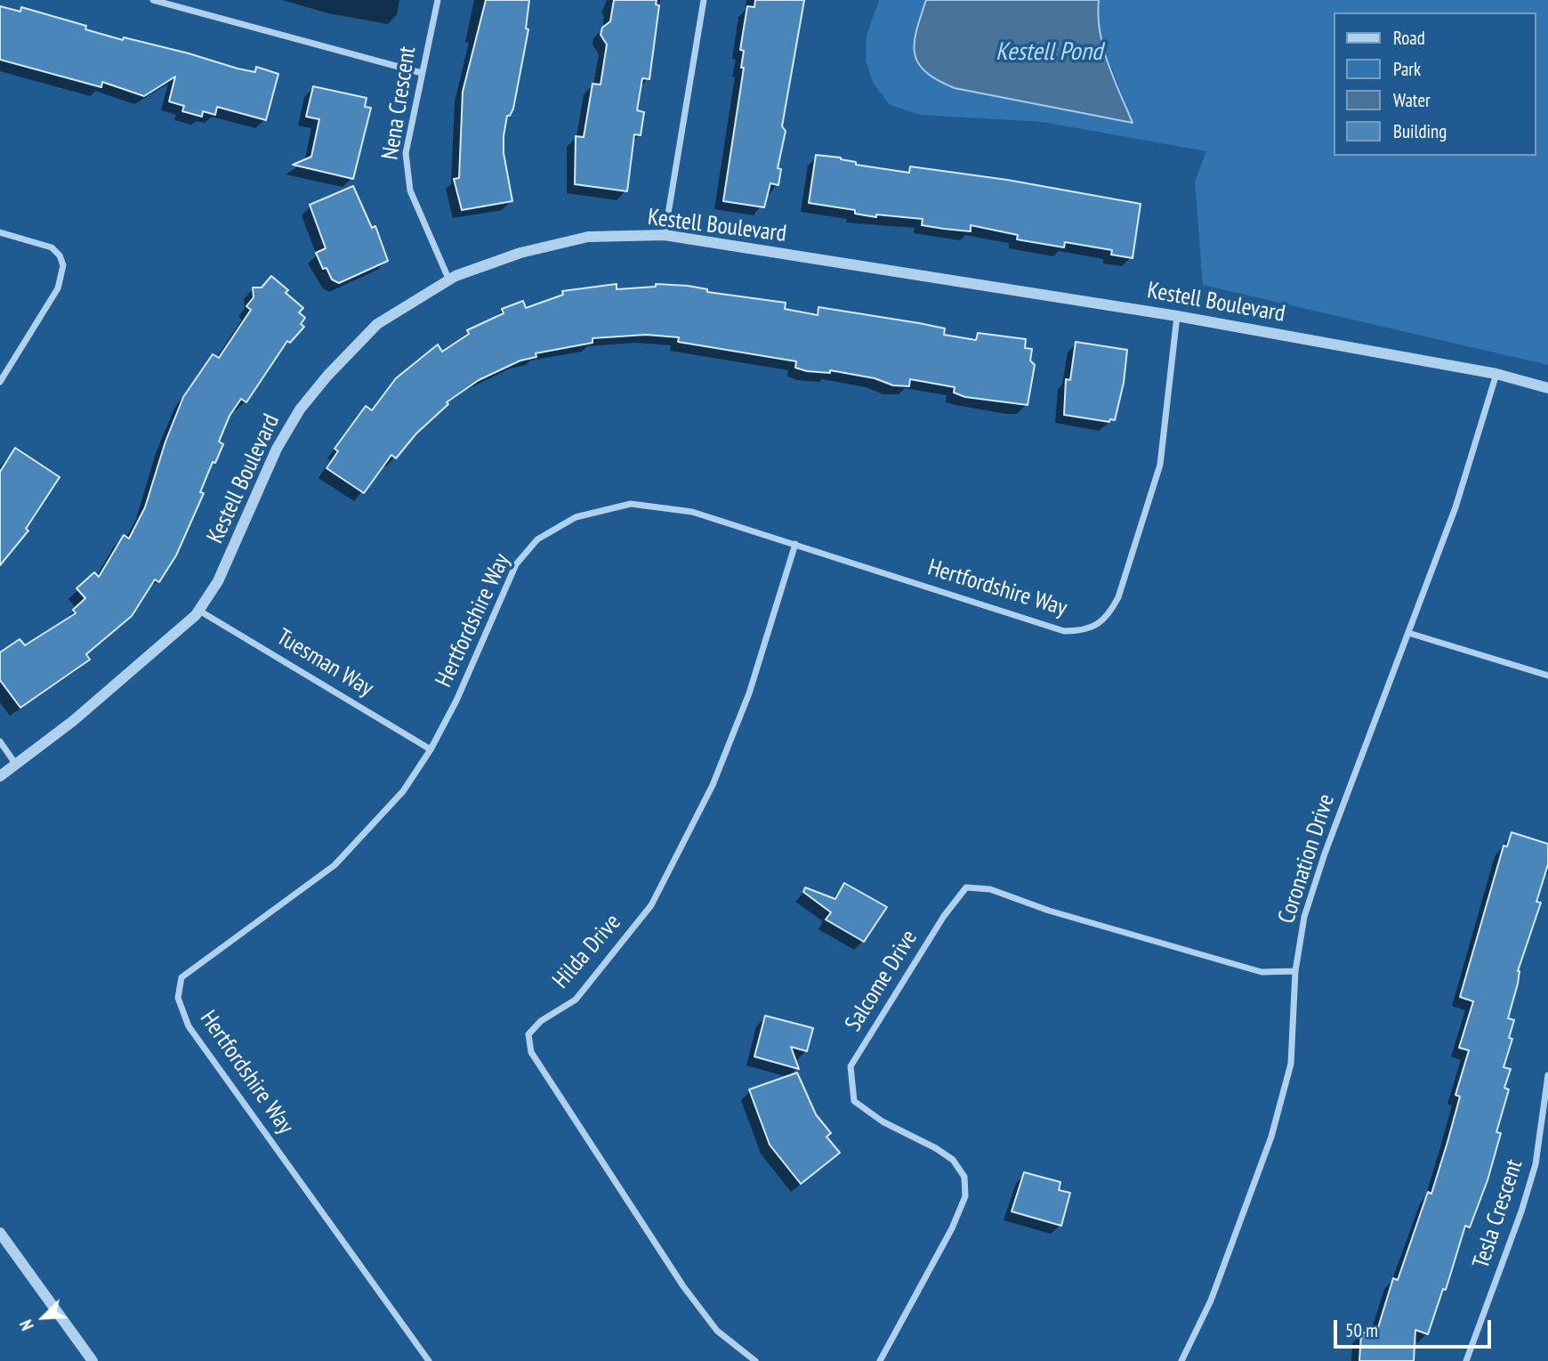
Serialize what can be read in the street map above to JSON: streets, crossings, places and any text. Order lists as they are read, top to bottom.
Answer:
{
  "streets": {
    "street": [
      "Nena Crescent",
      "Kestell Boulevard",
      "Hertfordshire Way",
      "Tuesman Way",
      "Coronation Drive",
      "Hilda Drive",
      "Salcome Drive",
      "Tesla Crescent"
    ]
  },
  "crossings": [
    ["Nena Crescent", "Kestell Boulevard"],
    ["Kestell Boulevard", "Hertfordshire Way"],
    ["Kestell Boulevard", "Tuesman Way"],
    ["Kestell Boulevard", "Coronation Drive"],
    ["Hertfordshire Way", "Tuesman Way"],
    ["Hertfordshire Way", "Hilda Drive"],
    ["Coronation Drive", "Salcome Drive"]
  ],
  "water": ["Kestell Pond"],
  "legend": [
    "Road",
    "Park",
    "Water",
    "Building"
  ],
  "scale_bar": "50 m",
  "north": "bottom left"
}
